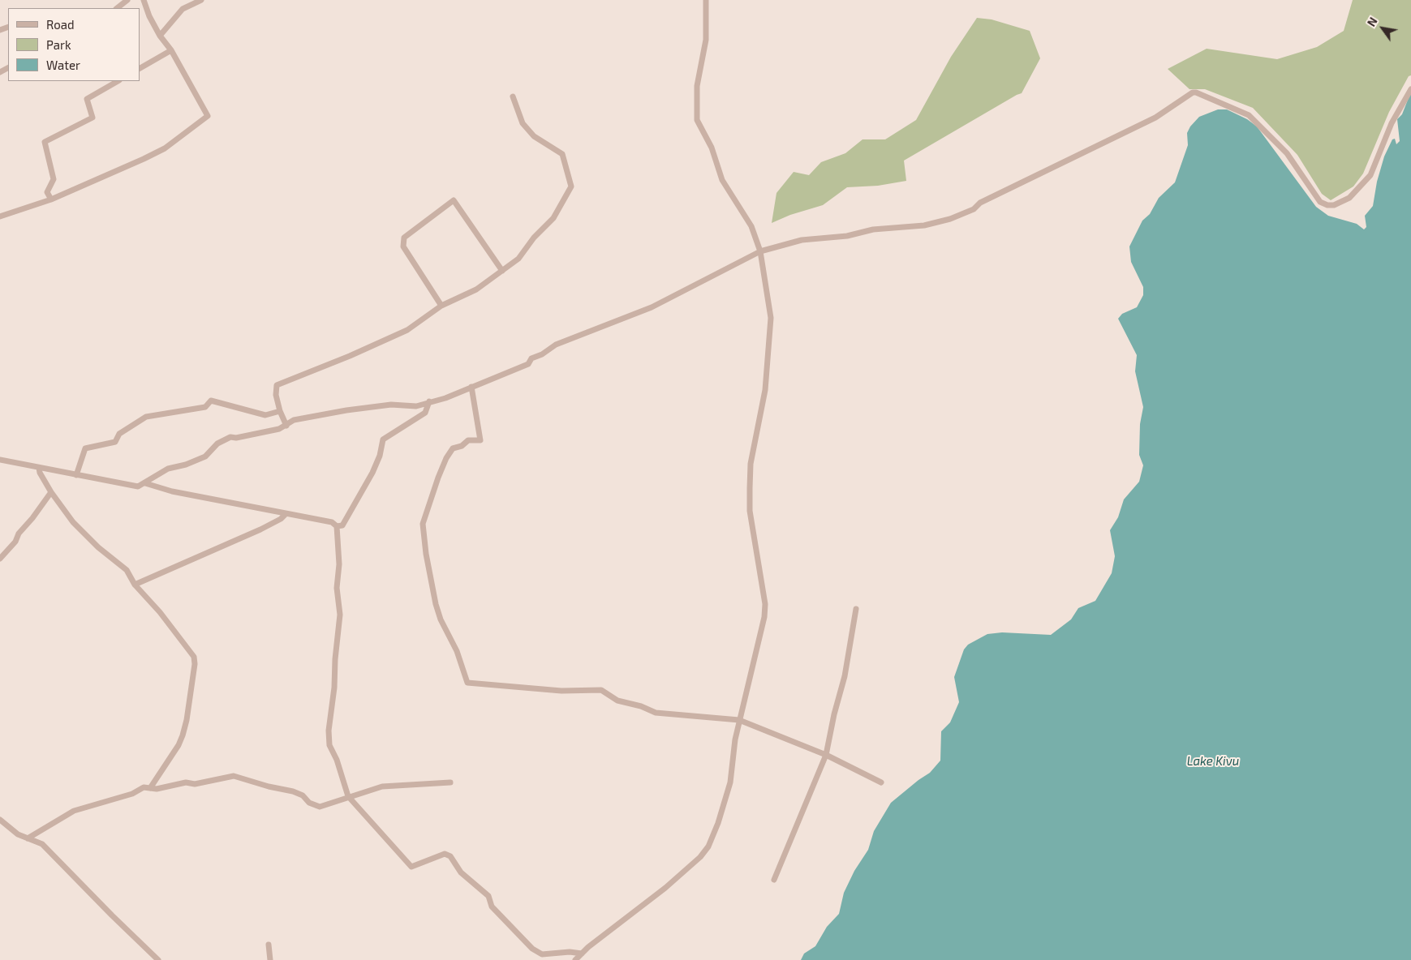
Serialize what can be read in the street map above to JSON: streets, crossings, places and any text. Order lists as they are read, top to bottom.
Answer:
{
  "water": ["Lake Kivu"],
  "legend": ["Road", "Park", "Water"],
  "north": "top left"
}
